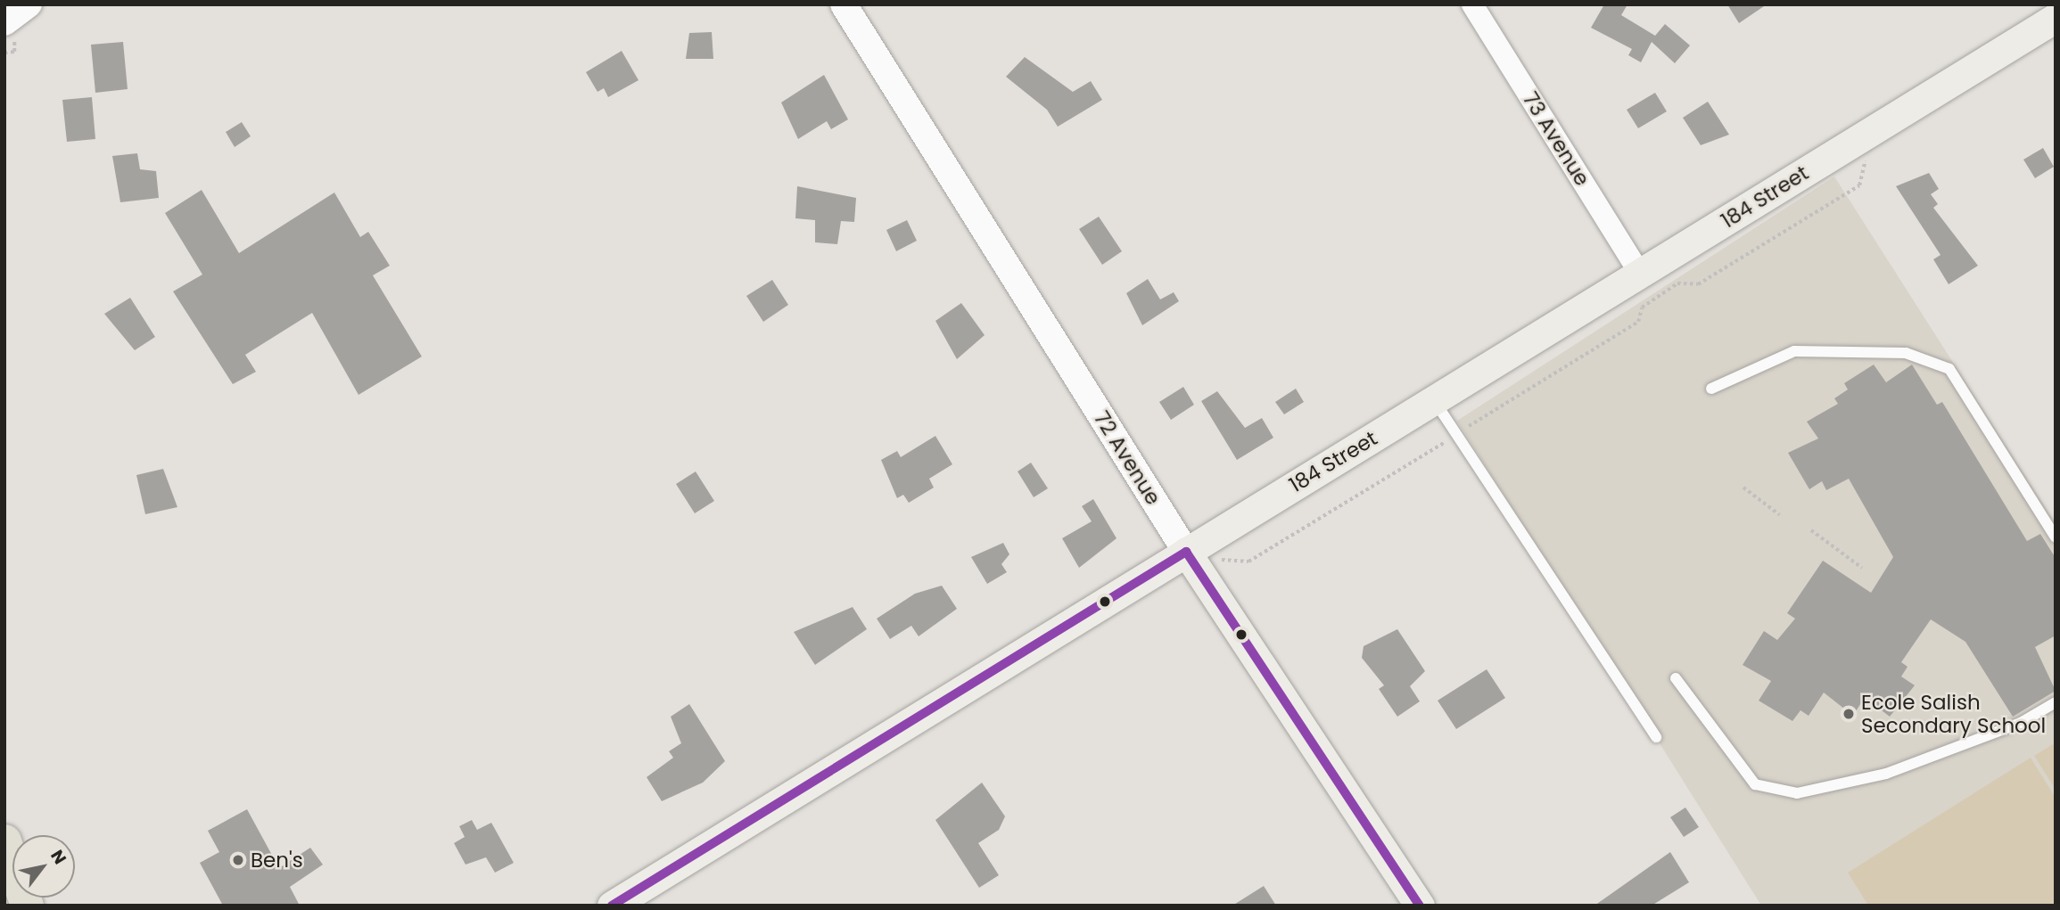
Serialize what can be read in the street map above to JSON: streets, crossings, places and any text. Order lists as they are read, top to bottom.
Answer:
{
  "streets": {
    "main road": ["184 Street", "72 Avenue"],
    "street": ["73 Avenue"]
  },
  "crossings": [
    ["73 Avenue", "184 Street"],
    ["184 Street", "72 Avenue"]
  ],
  "places": ["Ecole Salish Secondary School", "Ben's"],
  "north": "top right"
}
